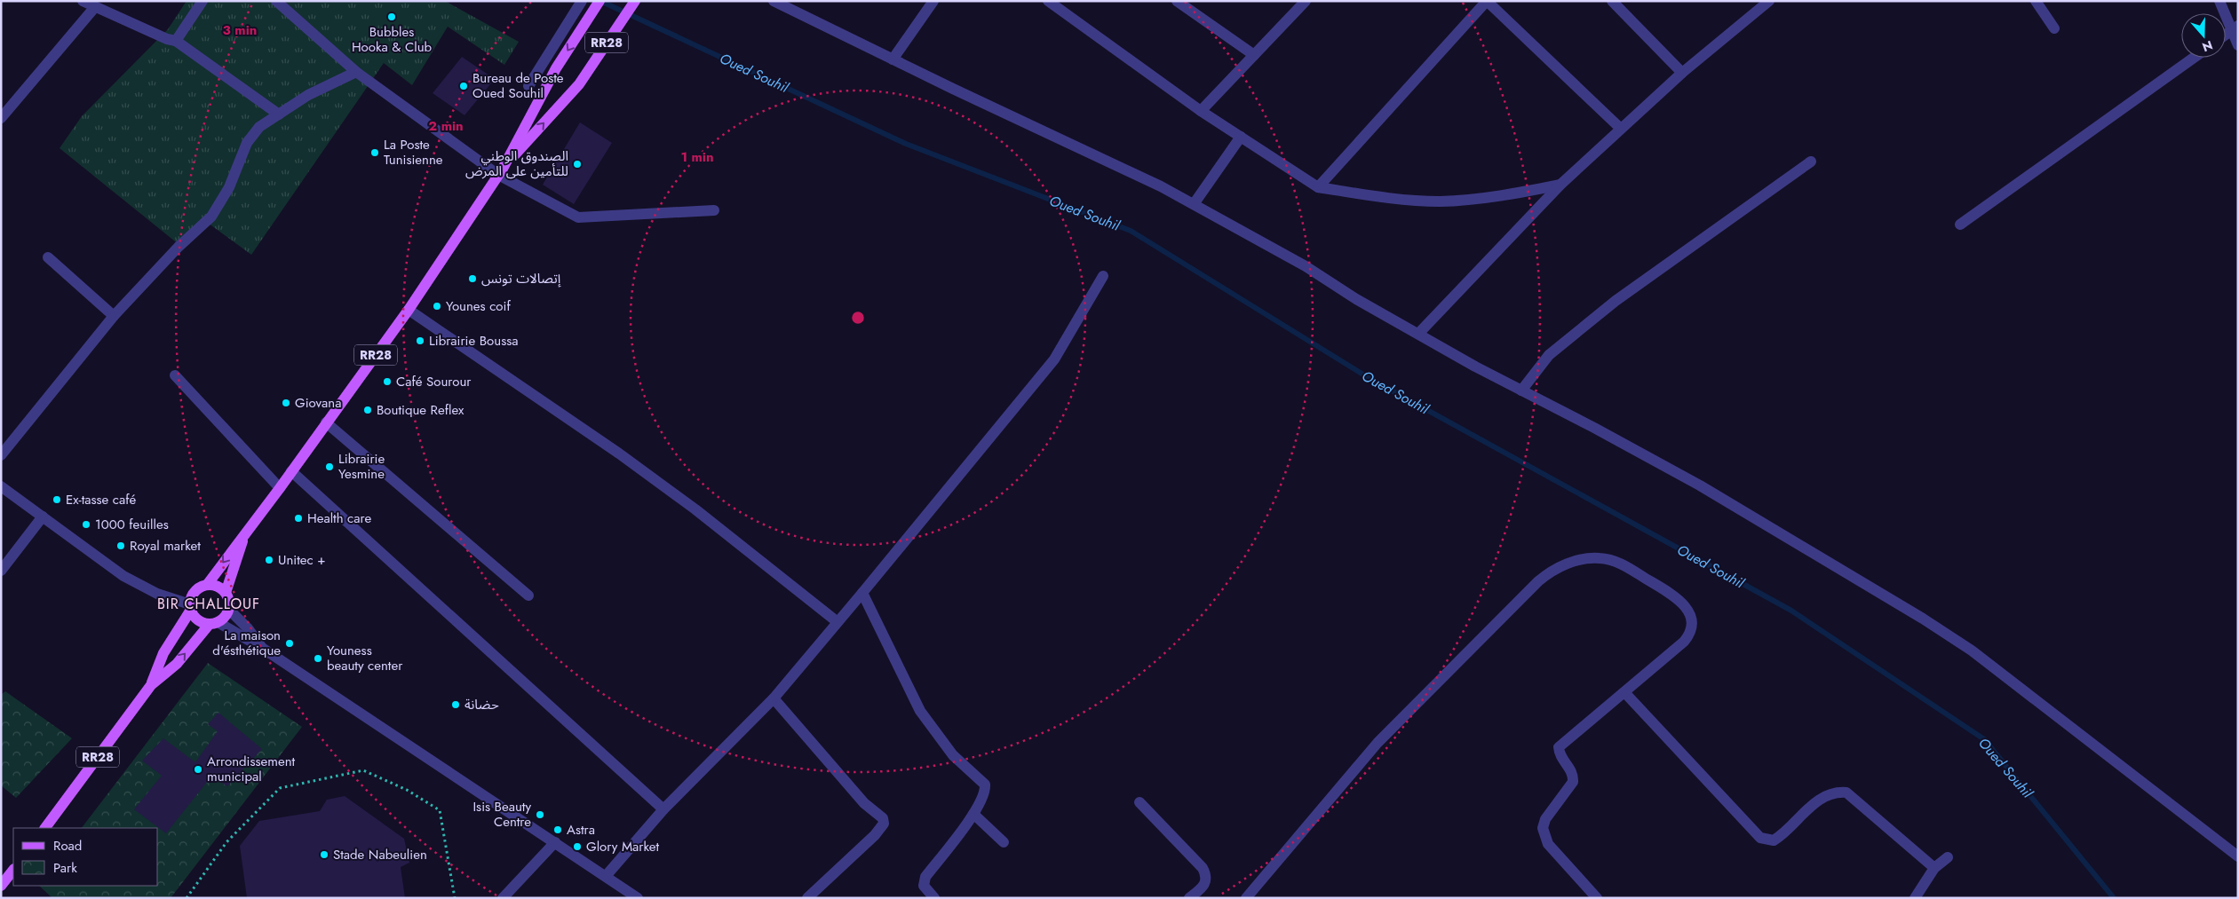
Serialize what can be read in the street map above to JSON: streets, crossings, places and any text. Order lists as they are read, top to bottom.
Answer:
{
  "streets": {
    "main road": ["RR28"]
  },
  "districts": ["BIR CHALLOUF"],
  "water": ["Oued Souhil"],
  "places": [
    "Bubbles Hooka & Club",
    "Bureau de Poste Oued Souhil",
    "La Poste Tunisienne",
    "الصندوق الوطني للتأمين على المرض",
    "إتصالات تونس",
    "Younes coif",
    "Librairie Boussa",
    "Café Sourour",
    "Giovana",
    "Boutique Reflex",
    "Librairie Yesmine",
    "Ex-tasse café",
    "Health care",
    "1000 feuilles",
    "Royal market",
    "Unitec +",
    "La maison d'ésthétique",
    "Youness beauty center",
    "حضانة",
    "Arrondissement municipal",
    "Isis Beauty Centre",
    "Astra",
    "Glory Market",
    "Stade Nabeulien"
  ],
  "legend": ["Road", "Park"],
  "north": "bottom",
  "rings": ["3 min", "2 min", "1 min"]
}
